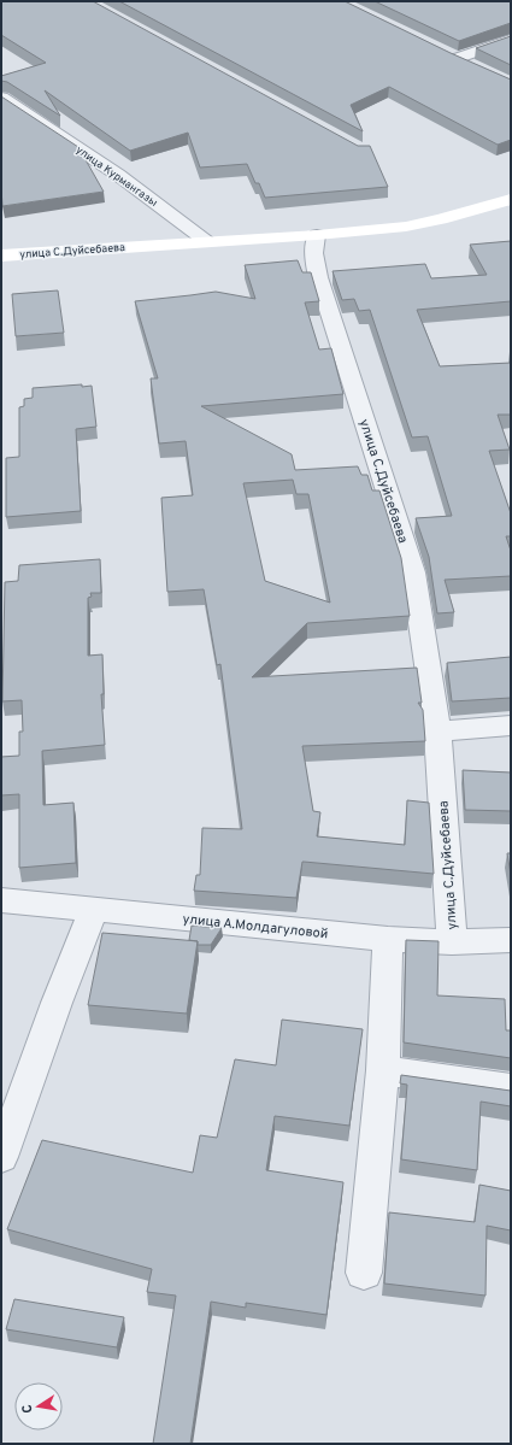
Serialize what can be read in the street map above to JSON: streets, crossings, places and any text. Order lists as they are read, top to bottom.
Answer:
{
  "streets": {
    "street": ["улица Курмангазы", "улица С.Дуйсебаева", "улица А.Молдагуловой"]
  },
  "crossings": [
    ["улица Курмангазы", "улица С.Дуйсебаева"],
    ["улица С.Дуйсебаева", "улица А.Молдагуловой"]
  ],
  "north": "left"
}
